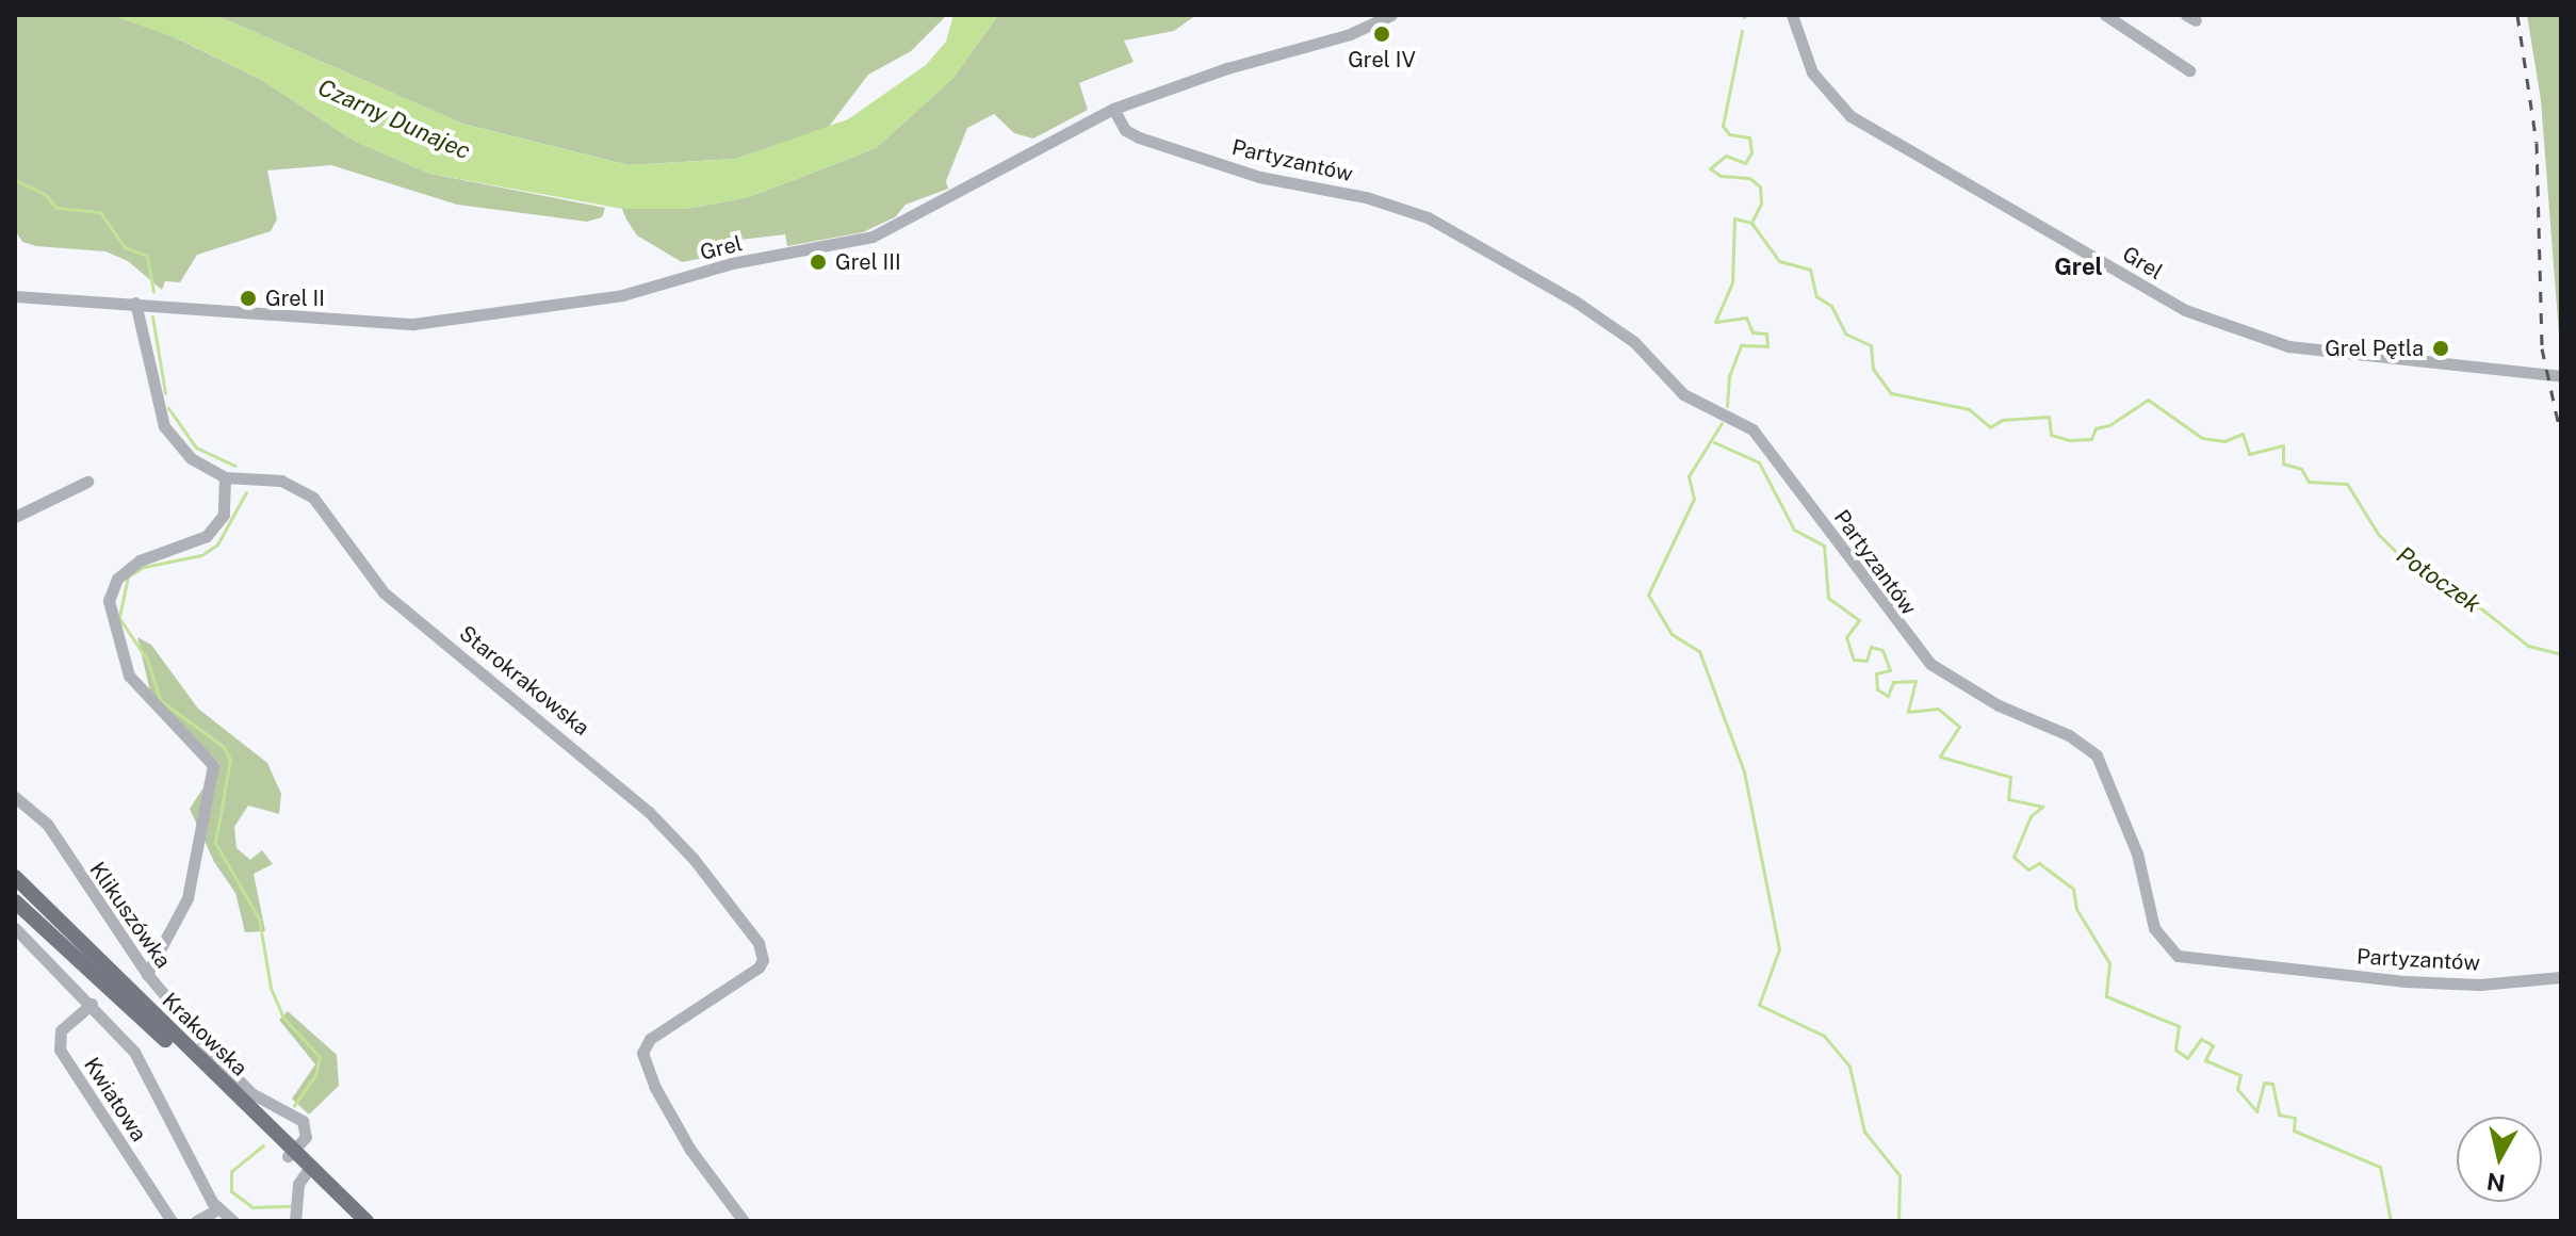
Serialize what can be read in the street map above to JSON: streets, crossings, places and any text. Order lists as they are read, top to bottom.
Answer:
{
  "streets": {
    "main road": ["Krakowska"],
    "street": [
      "Partyzantów",
      "Grel",
      "Starokrakowska",
      "Klikuszówka",
      "Kwiatowa"
    ]
  },
  "crossings": [
    ["Partyzantów", "Grel"],
    ["Grel", "Starokrakowska"],
    ["Klikuszówka", "Krakowska"]
  ],
  "districts": ["Grel"],
  "water": ["Czarny Dunajec", "Potoczek"],
  "places": [
    "Grel IV",
    "Grel III",
    "Grel II",
    "Grel Pętla"
  ],
  "north": "bottom"
}
